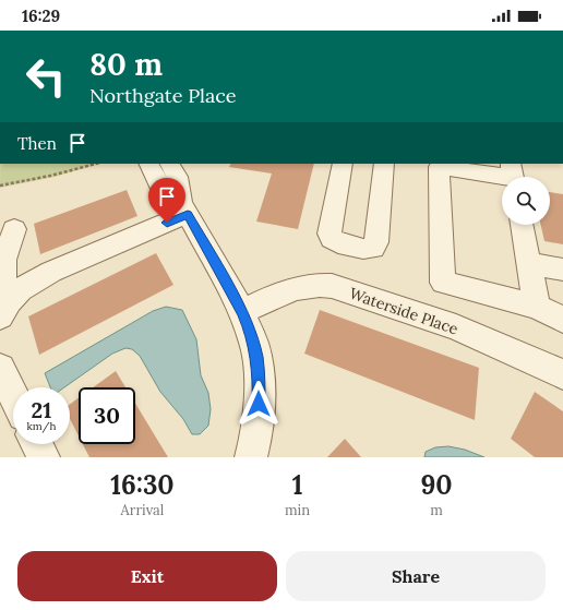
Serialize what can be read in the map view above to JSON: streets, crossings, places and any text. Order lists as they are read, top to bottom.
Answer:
{
  "streets": {
    "street": ["Waterside Place"]
  },
  "page": {
    "status": "16:29",
    "turn": ["80 m", "Northgate Place"],
    "then": "Then",
    "speed": "21 km/h",
    "limit": "30",
    "eta": [
      "16:30",
      "Arrival",
      "1",
      "min",
      "90",
      "m"
    ],
    "buttons": ["Exit", "Share"]
  }
}
